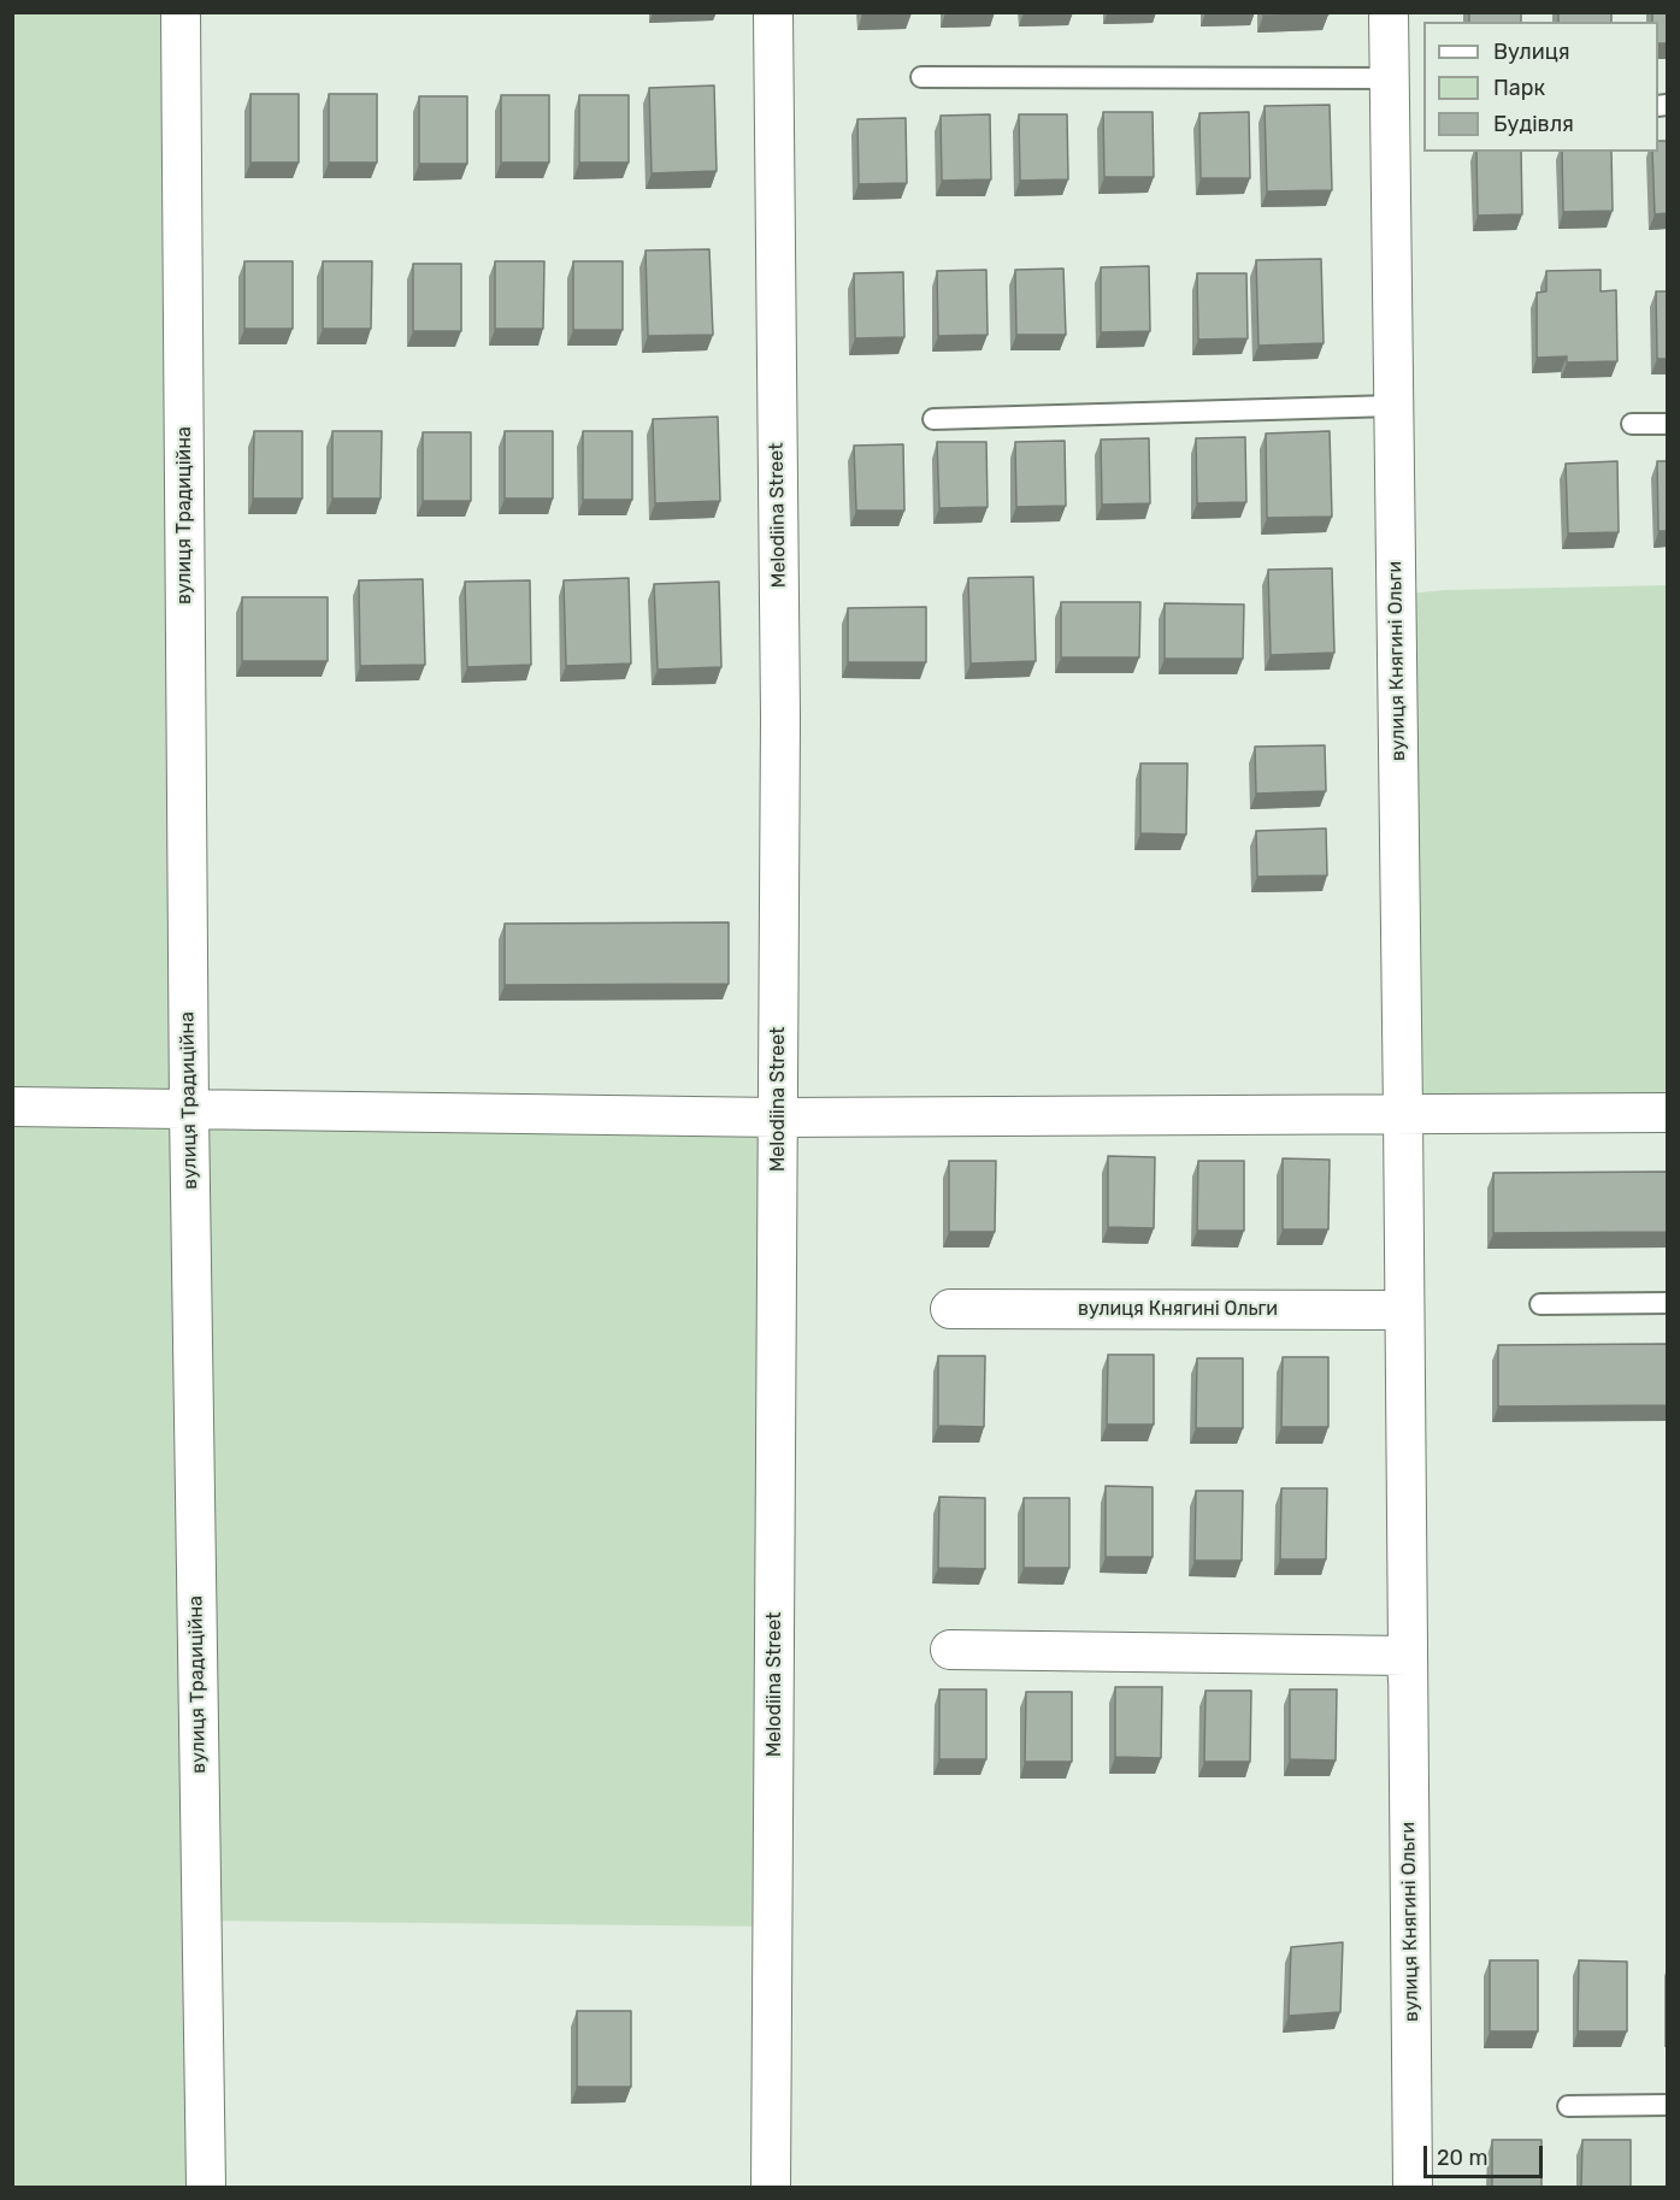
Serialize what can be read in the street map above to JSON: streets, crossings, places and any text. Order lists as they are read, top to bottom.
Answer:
{
  "streets": {
    "street": ["вулиця Традиційна", "Melodiina Street", "вулиця Княгині Ольги"]
  },
  "legend": ["Вулиця", "Парк", "Будівля"],
  "scale_bar": "20 m"
}
